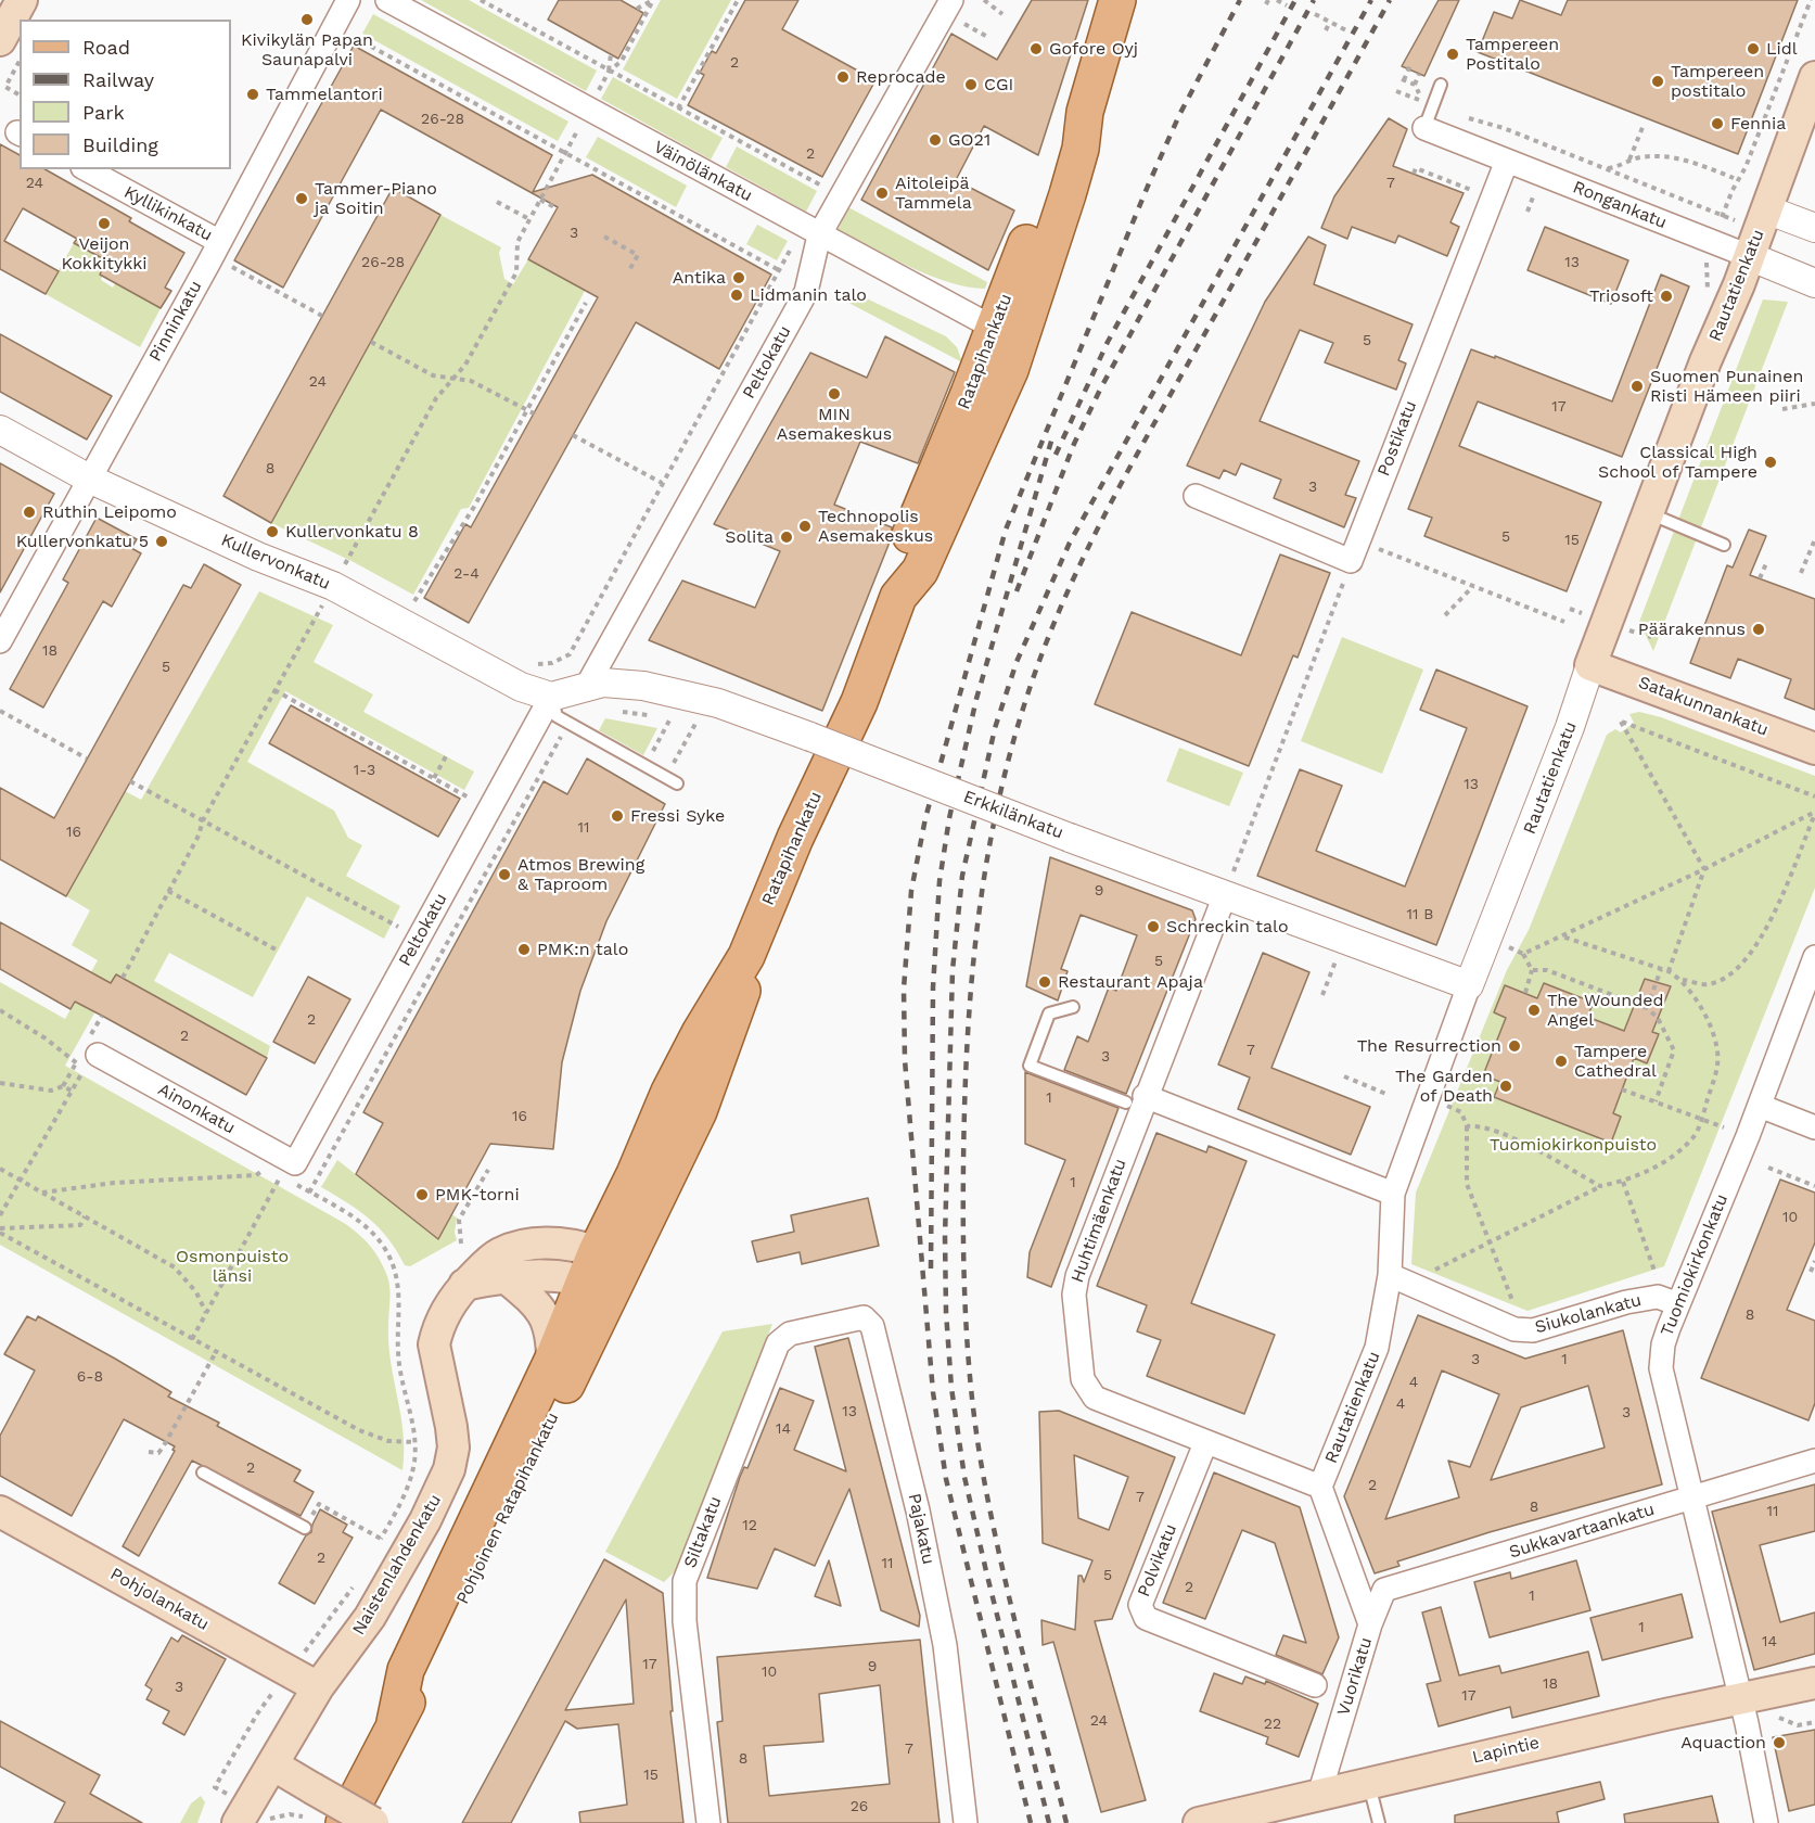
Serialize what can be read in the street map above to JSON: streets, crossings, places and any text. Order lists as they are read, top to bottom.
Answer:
{
  "streets": {
    "main road": [
      "Rautatienkatu",
      "Ratapihankatu",
      "Satakunnankatu",
      "Pohjoinen Ratapihankatu",
      "Naistenlahdenkatu",
      "Pohjolankatu",
      "Lapintie"
    ],
    "street": [
      "Väinölänkatu",
      "Rongankatu",
      "Kyllikinkatu",
      "Pinninkatu",
      "Peltokatu",
      "Postikatu",
      "Kullervonkatu",
      "Erkkilänkatu",
      "Ainonkatu",
      "Huhtimäenkatu",
      "Tuomiokirkonkatu",
      "Siukolankatu",
      "Pajakatu",
      "Sukkavartaankatu",
      "Siltakatu",
      "Polvikatu",
      "Vuorikatu"
    ]
  },
  "crossings": [
    ["Väinölänkatu", "Ratapihankatu"],
    ["Väinölänkatu", "Peltokatu"],
    ["Rongankatu", "Rautatienkatu"],
    ["Rongankatu", "Postikatu"],
    ["Kyllikinkatu", "Pinninkatu"],
    ["Rautatienkatu", "Satakunnankatu"],
    ["Rautatienkatu", "Erkkilänkatu"],
    ["Rautatienkatu", "Huhtimäenkatu"],
    ["Rautatienkatu", "Siukolankatu"],
    ["Rautatienkatu", "Vuorikatu"],
    ["Pinninkatu", "Kullervonkatu"],
    ["Ratapihankatu", "Pohjoinen Ratapihankatu"],
    ["Ratapihankatu", "Naistenlahdenkatu"],
    ["Peltokatu", "Kullervonkatu"],
    ["Peltokatu", "Erkkilänkatu"],
    ["Peltokatu", "Ainonkatu"],
    ["Kullervonkatu", "Erkkilänkatu"],
    ["Erkkilänkatu", "Huhtimäenkatu"],
    ["Huhtimäenkatu", "Polvikatu"],
    ["Huhtimäenkatu", "Vuorikatu"],
    ["Tuomiokirkonkatu", "Siukolankatu"],
    ["Tuomiokirkonkatu", "Sukkavartaankatu"],
    ["Tuomiokirkonkatu", "Lapintie"],
    ["Pohjoinen Ratapihankatu", "Naistenlahdenkatu"],
    ["Pajakatu", "Siltakatu"],
    ["Sukkavartaankatu", "Vuorikatu"],
    ["Naistenlahdenkatu", "Pohjolankatu"],
    ["Vuorikatu", "Lapintie"]
  ],
  "parks": ["Tuomiokirkonpuisto", "Osmonpuisto länsi"],
  "places": [
    "Kivikylän Papan Saunapalvi",
    "Gofore Oyj",
    "Lidl",
    "Tampereen Postitalo",
    "Reprocade",
    "Tampereen postitalo",
    "CGI",
    "Tammelantori",
    "Fennia",
    "GO21",
    "Aitoleipä Tammela",
    "Tammer-Piano ja Soitin",
    "Veijon Kokkitykki",
    "Antika",
    "Lidmanin talo",
    "Triosoft",
    "Suomen Punainen Risti Hämeen piiri",
    "MIN Asemakeskus",
    "Classical High School of Tampere",
    "Ruthin Leipomo",
    "Technopolis Asemakeskus",
    "Kullervonkatu 8",
    "Solita",
    "Kullervonkatu 5",
    "Päärakennus",
    "Fressi Syke",
    "Atmos Brewing & Taproom",
    "Schreckin talo",
    "PMK:n talo",
    "Restaurant Apaja",
    "The Wounded Angel",
    "The Resurrection",
    "Tampere Cathedral",
    "The Garden of Death",
    "PMK-torni",
    "Aquaction"
  ],
  "house_numbers": [
    "2",
    "26-28",
    "2",
    "24",
    "7",
    "3",
    "26-28",
    "13",
    "5",
    "24",
    "17",
    "8",
    "3",
    "5",
    "15",
    "2-4",
    "18",
    "5",
    "1-3",
    "13",
    "11",
    "16",
    "9",
    "11 B",
    "5",
    "2",
    "2",
    "7",
    "3",
    "1",
    "16",
    "1",
    "10",
    "8",
    "3",
    "1",
    "6-8",
    "4",
    "4",
    "13",
    "3",
    "14",
    "2",
    "2",
    "7",
    "8",
    "11",
    "12",
    "2",
    "11",
    "5",
    "2",
    "1",
    "1",
    "14",
    "17",
    "9",
    "10",
    "18",
    "3",
    "17",
    "24",
    "22",
    "7",
    "8",
    "15",
    "26"
  ],
  "legend": [
    "Road",
    "Railway",
    "Park",
    "Building"
  ]
}
